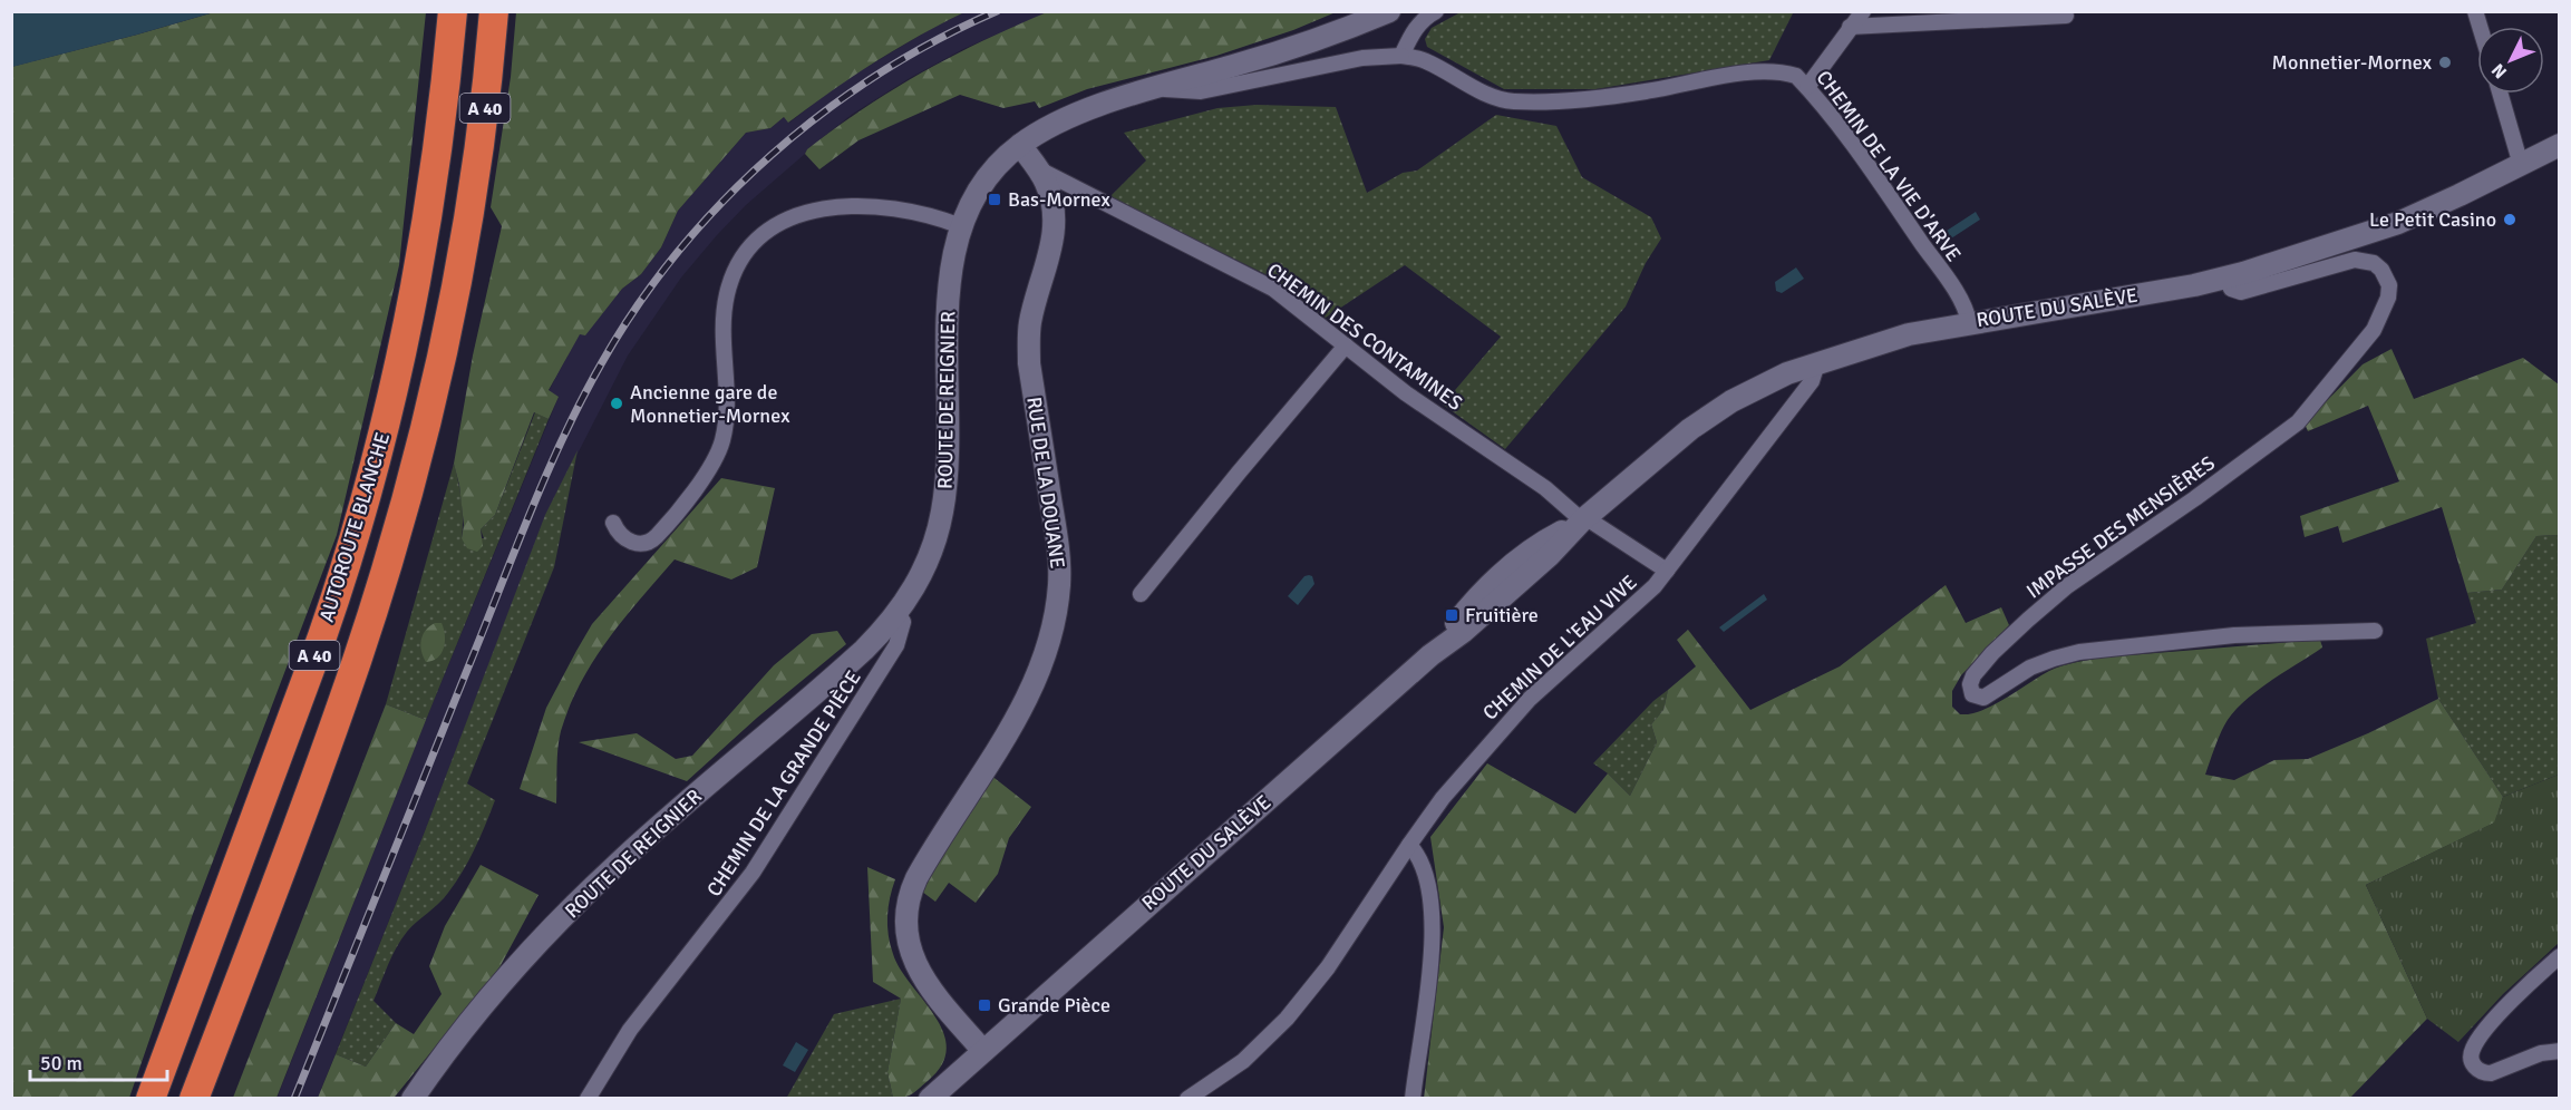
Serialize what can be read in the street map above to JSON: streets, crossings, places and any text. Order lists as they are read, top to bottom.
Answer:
{
  "streets": {
    "highway": ["A 40", "AUTOROUTE BLANCHE"],
    "main road": ["ROUTE DU SALÈVE", "ROUTE DE REIGNIER", "RUE DE LA DOUANE"],
    "street": [
      "CHEMIN DE LA VIE D'ARVE",
      "CHEMIN DES CONTAMINES",
      "IMPASSE DES MENSIÈRES",
      "CHEMIN DE L'EAU VIVE",
      "CHEMIN DE LA GRANDE PIÈCE"
    ]
  },
  "crossings": [
    ["CHEMIN DE LA VIE D'ARVE", "ROUTE DU SALÈVE"],
    ["CHEMIN DE LA VIE D'ARVE", "ROUTE DE REIGNIER"],
    ["ROUTE DU SALÈVE", "CHEMIN DES CONTAMINES"],
    ["ROUTE DU SALÈVE", "RUE DE LA DOUANE"],
    ["ROUTE DU SALÈVE", "IMPASSE DES MENSIÈRES"],
    ["ROUTE DU SALÈVE", "CHEMIN DE L'EAU VIVE"],
    ["CHEMIN DES CONTAMINES", "RUE DE LA DOUANE"],
    ["CHEMIN DES CONTAMINES", "CHEMIN DE L'EAU VIVE"],
    ["ROUTE DE REIGNIER", "RUE DE LA DOUANE"],
    ["ROUTE DE REIGNIER", "CHEMIN DE LA GRANDE PIÈCE"]
  ],
  "places": {
    "other": ["Monnetier-Mornex", "Le Petit Casino", "Ancienne gare de Monnetier-Mornex"],
    "transit": ["Bas-Mornex", "Fruitière", "Grande Pièce"]
  },
  "scale_bar": "50 m",
  "north": "bottom left"
}
